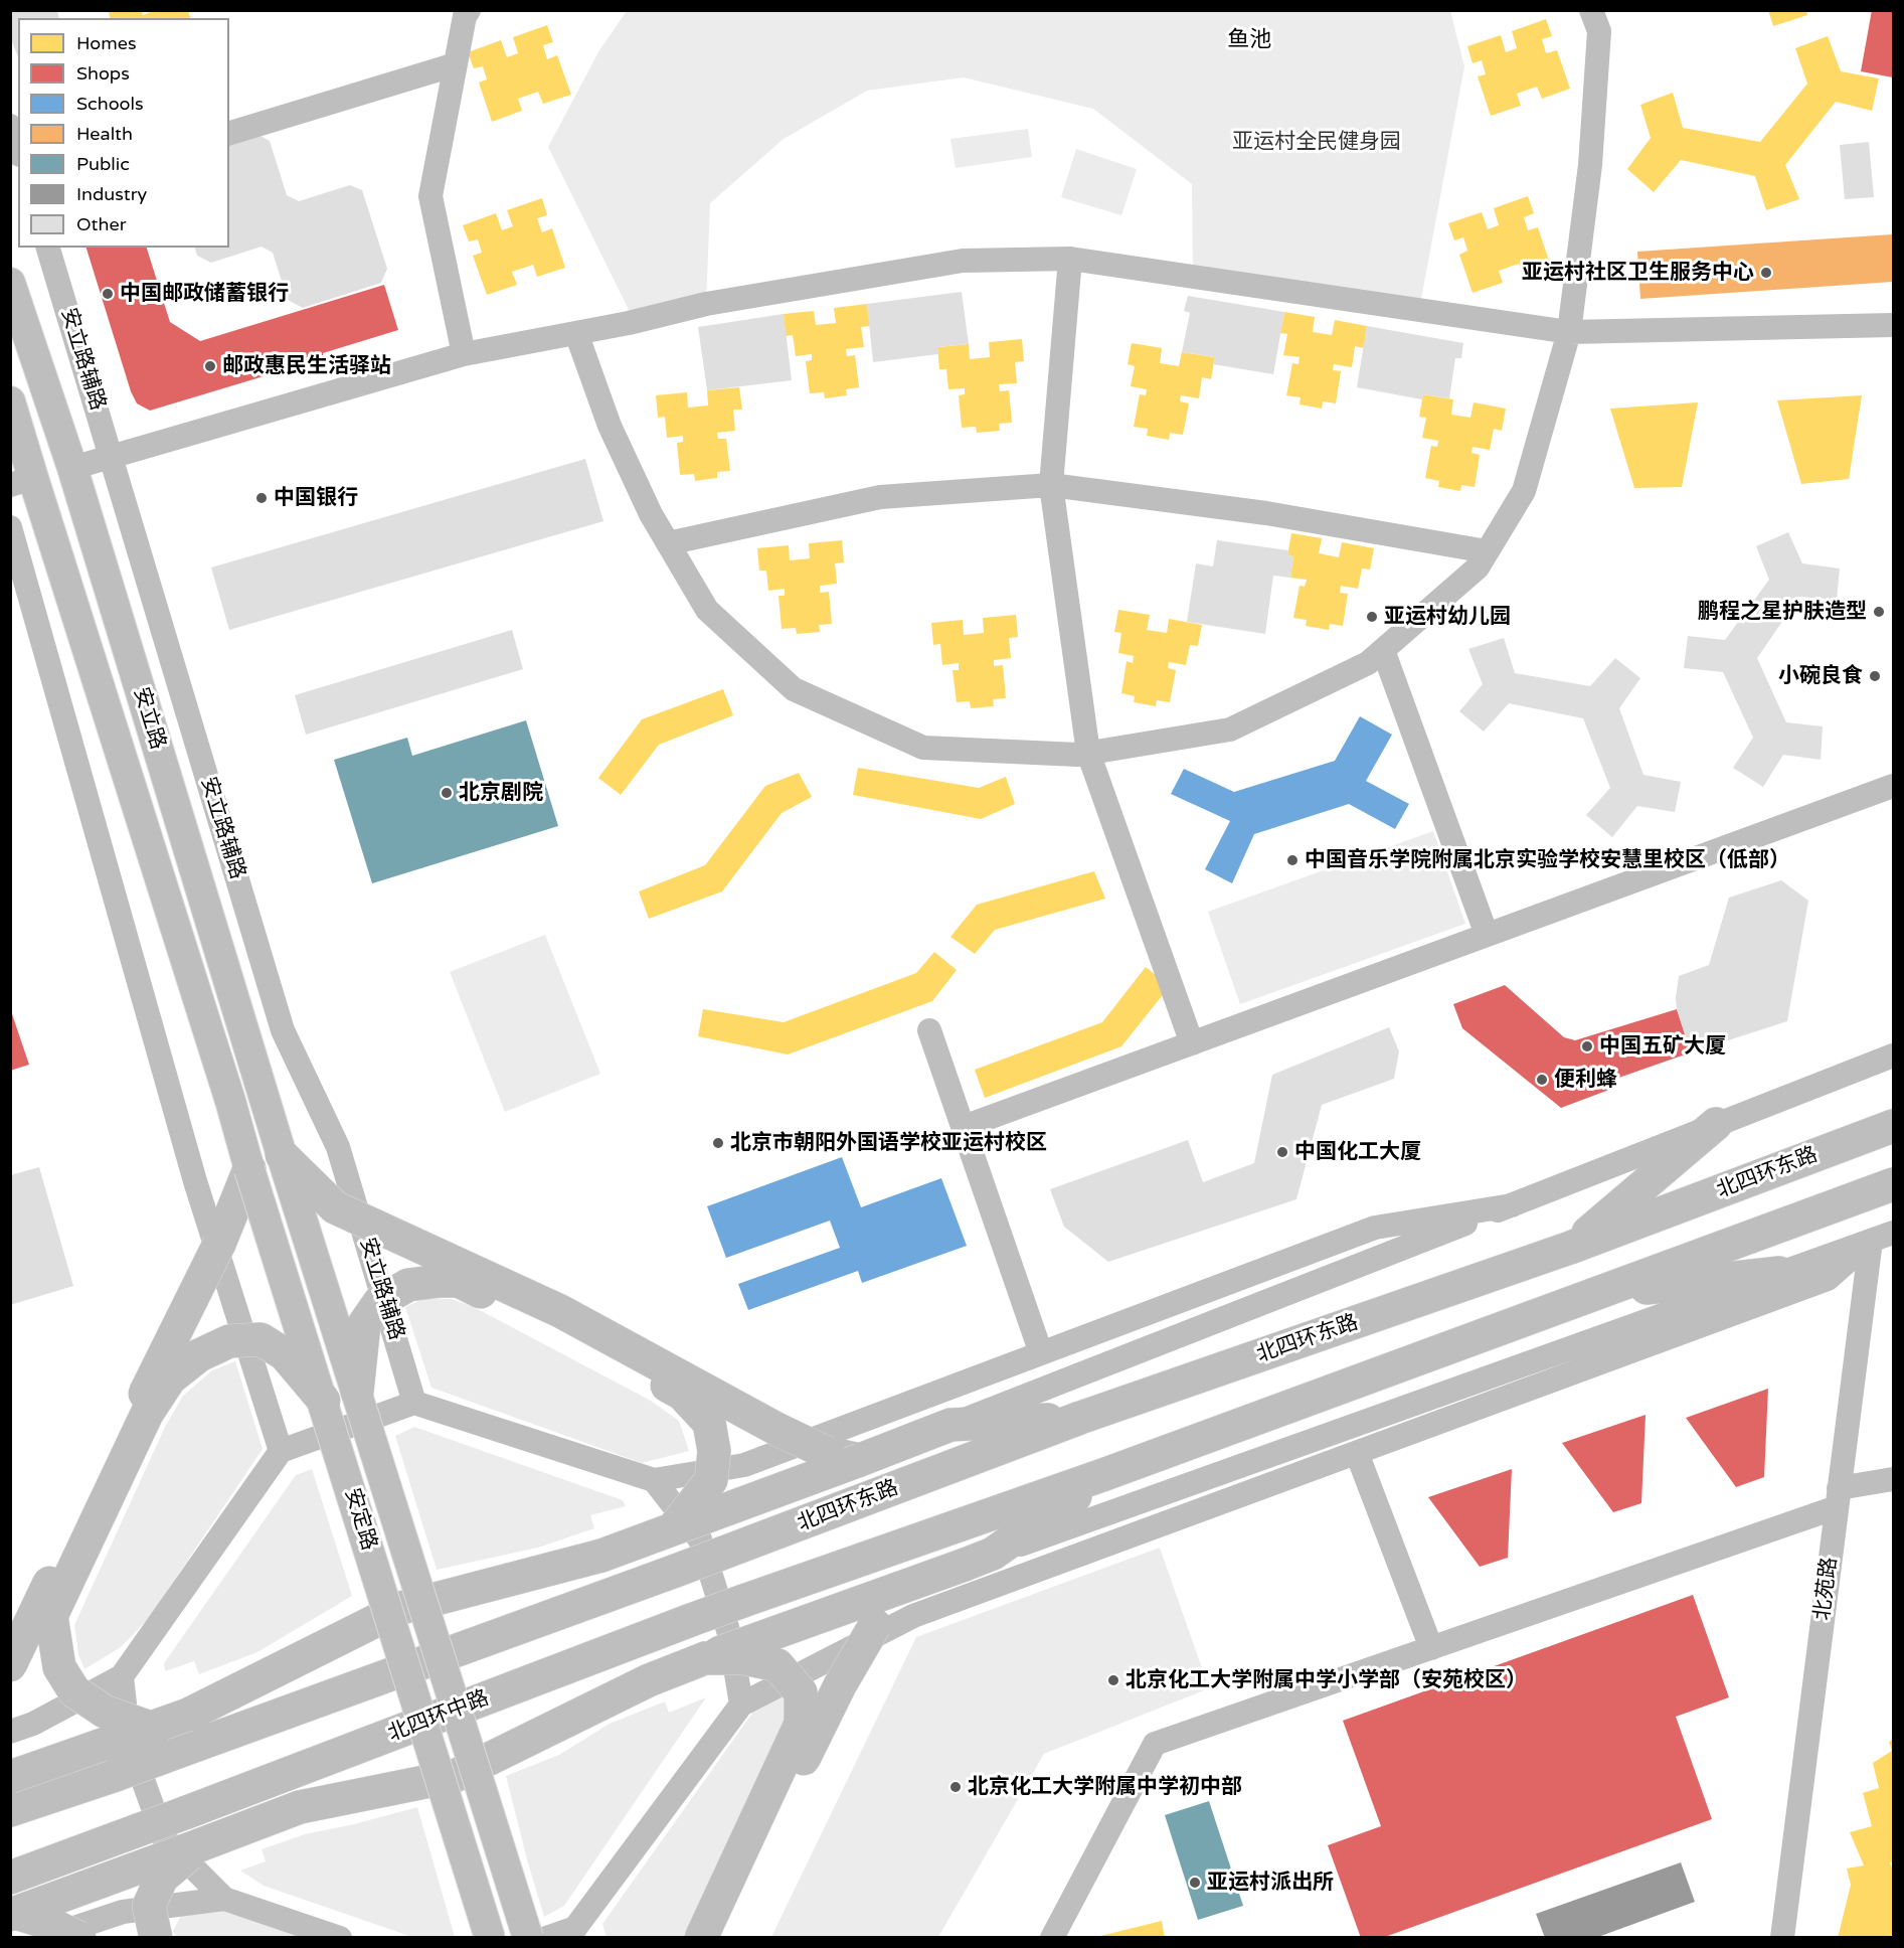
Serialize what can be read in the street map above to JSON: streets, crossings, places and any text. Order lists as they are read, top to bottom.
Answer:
{
  "streets": {
    "highway": ["北四环东路", "北四环中路"],
    "main road": ["安立路", "安定路"],
    "street": ["安立路辅路", "北苑路"]
  },
  "crossings": [
    ["安立路", "安定路"]
  ],
  "districts": ["鱼池"],
  "parks": ["亚运村全民健身园"],
  "places": [
    "亚运村社区卫生服务中心",
    "中国邮政储蓄银行",
    "邮政惠民生活驿站",
    "中国银行",
    "鹏程之星护肤造型",
    "亚运村幼儿园",
    "小碗良食",
    "北京剧院",
    "中国音乐学院附属北京实验学校安慧里校区（低部）",
    "中国五矿大厦",
    "便利蜂",
    "北京市朝阳外国语学校亚运村校区",
    "中国化工大厦",
    "北京化工大学附属中学小学部（安苑校区）",
    "北京化工大学附属中学初中部",
    "亚运村派出所"
  ],
  "legend": [
    "Homes",
    "Shops",
    "Schools",
    "Health",
    "Public",
    "Industry",
    "Other"
  ]
}
